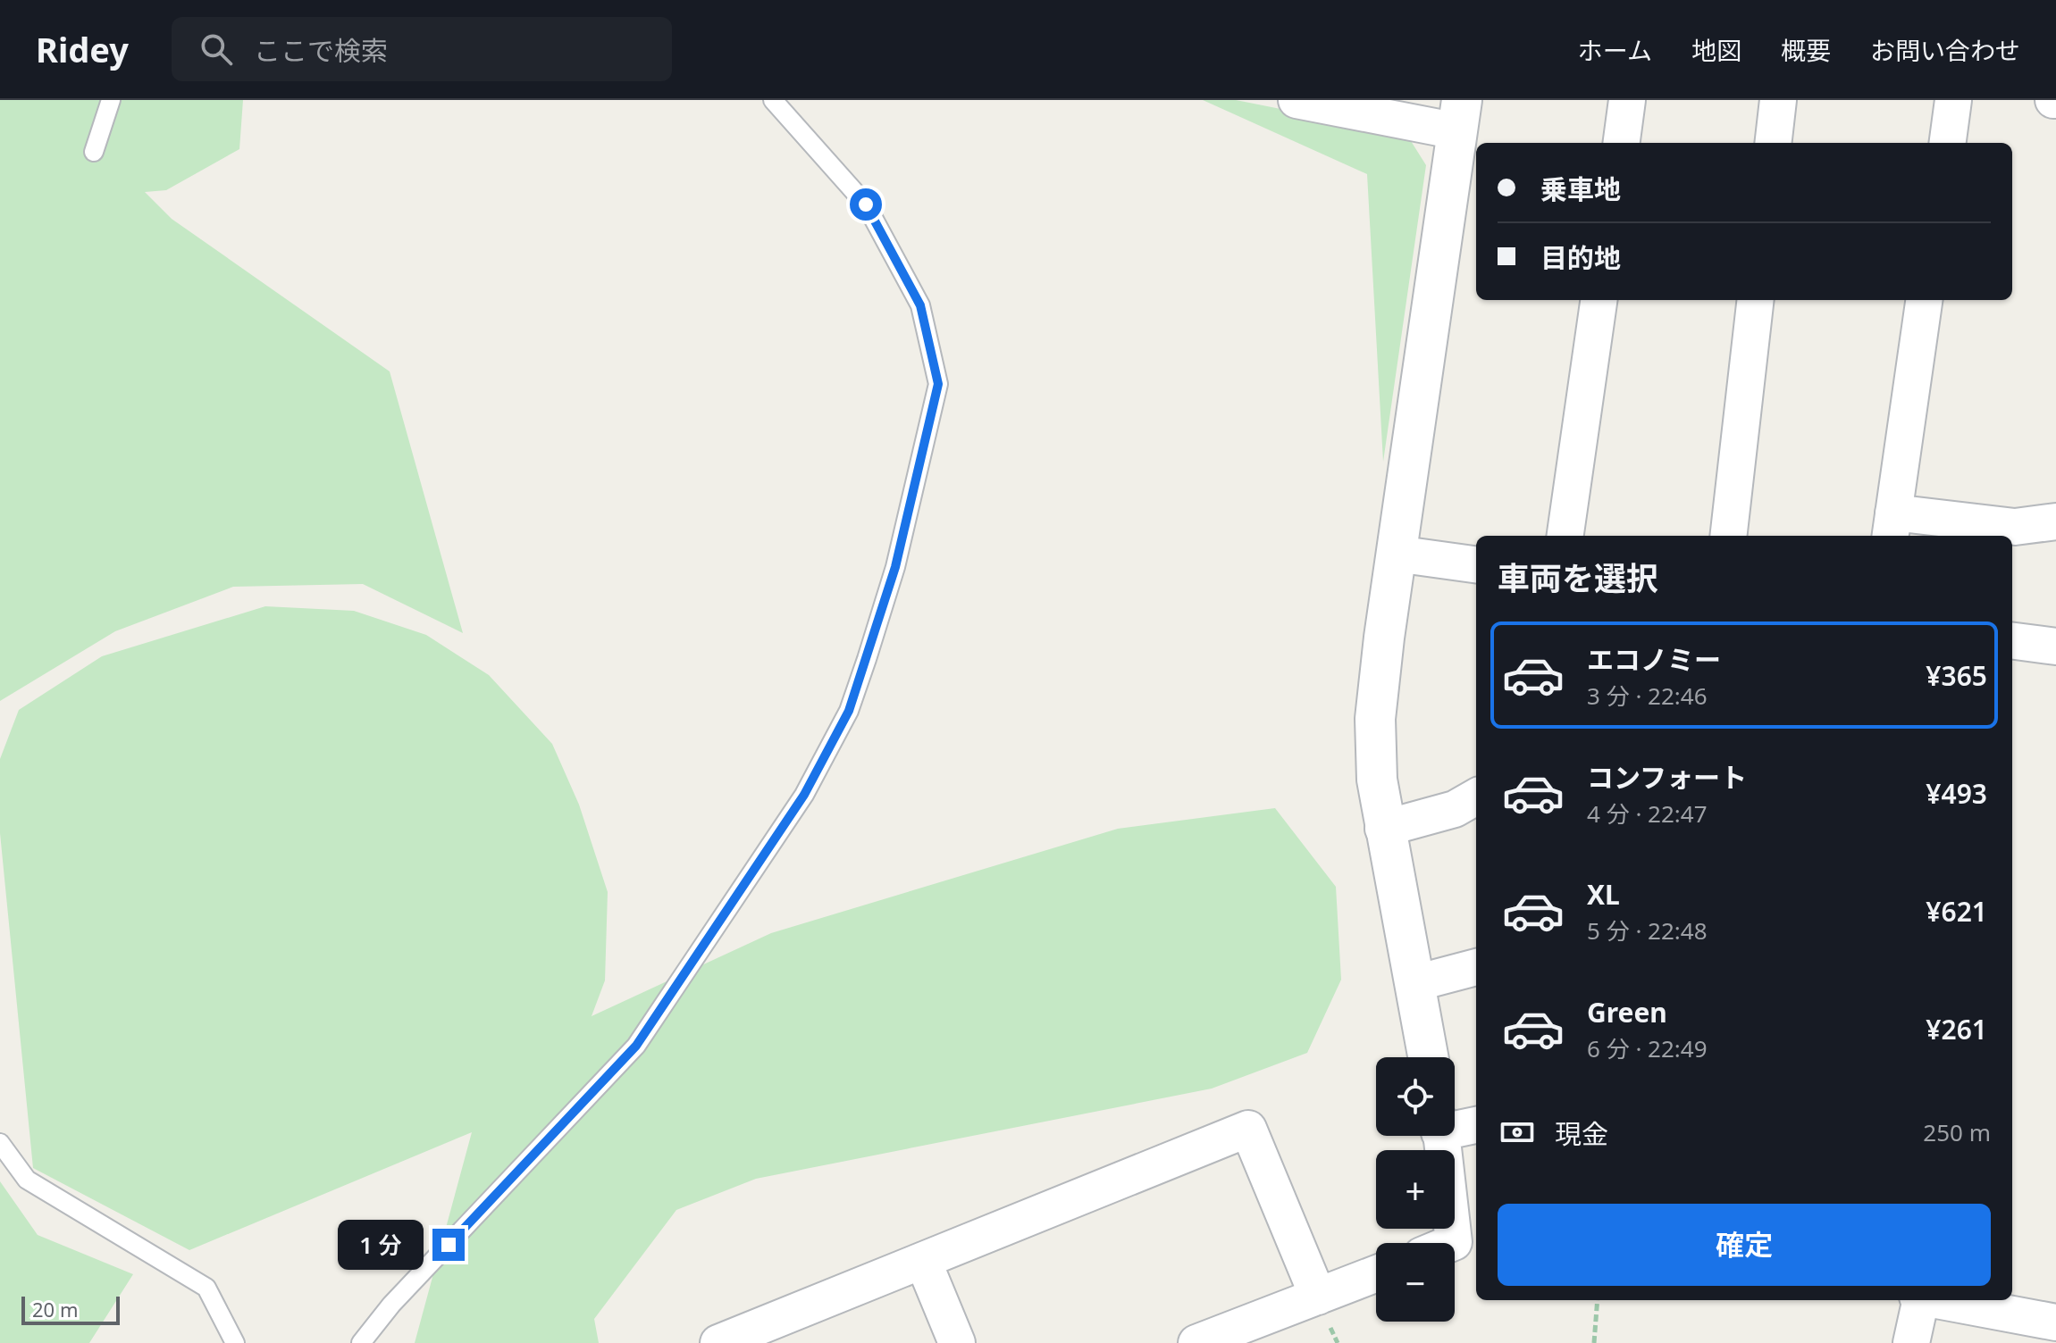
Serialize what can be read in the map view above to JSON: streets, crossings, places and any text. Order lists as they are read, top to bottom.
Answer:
{
  "scale_bar": "20 m",
  "page": {
    "header": "Ridey",
    "search": "ここで検索",
    "nav": [
      "ホーム",
      "地図",
      "概要",
      "お問い合わせ"
    ],
    "banner": ["乗車地", "目的地"],
    "heading": "車両を選択",
    "list": [
      {
        "name": "エコノミー",
        "note": "3 分 · 22:46",
        "value": "¥365"
      },
      {
        "name": "コンフォート",
        "note": "4 分 · 22:47",
        "value": "¥493"
      },
      {
        "name": "XL",
        "note": "5 分 · 22:48",
        "value": "¥621"
      },
      {
        "name": "Green",
        "note": "6 分 · 22:49",
        "value": "¥261"
      }
    ],
    "map_buttons": ["+", "−"],
    "pay": ["現金", "250 m"],
    "buttons": "確定",
    "bubble": "1 分",
    "scale": "20 m"
  }
}
